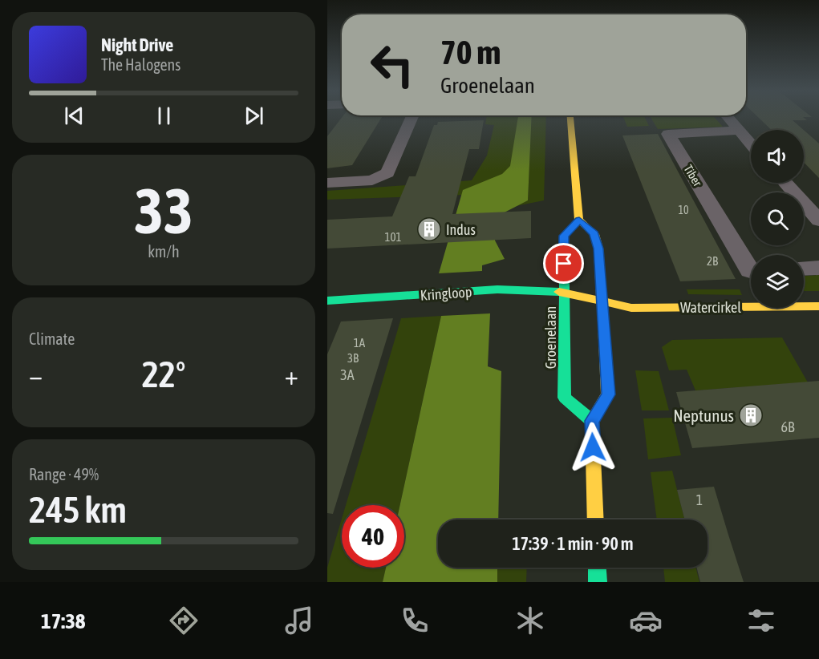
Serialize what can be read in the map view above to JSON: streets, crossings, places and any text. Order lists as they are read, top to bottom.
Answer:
{
  "streets": {
    "street": [
      "Tiber",
      "Kringloop",
      "Watercirkel",
      "Groenelaan"
    ]
  },
  "crossings": [
    ["Kringloop", "Watercirkel"],
    ["Kringloop", "Groenelaan"]
  ],
  "places": {
    "building": ["Indus", "Neptunus"]
  },
  "house_numbers": [
    "10",
    "101",
    "2B",
    "1A",
    "3B",
    "3A",
    "6B",
    "1"
  ],
  "page": {
    "turn": ["70 m", "Groenelaan"],
    "song": ["Night Drive", "The Halogens"],
    "tile": [
      ["33", "km/h"],
      "Climate",
      ["Range · 49%", "245 km"]
    ],
    "heat": ["−", "22°", "+"],
    "limit": "40",
    "trip": "17:39 · 1 min · 90 m",
    "tabs": "17:38"
  }
}
